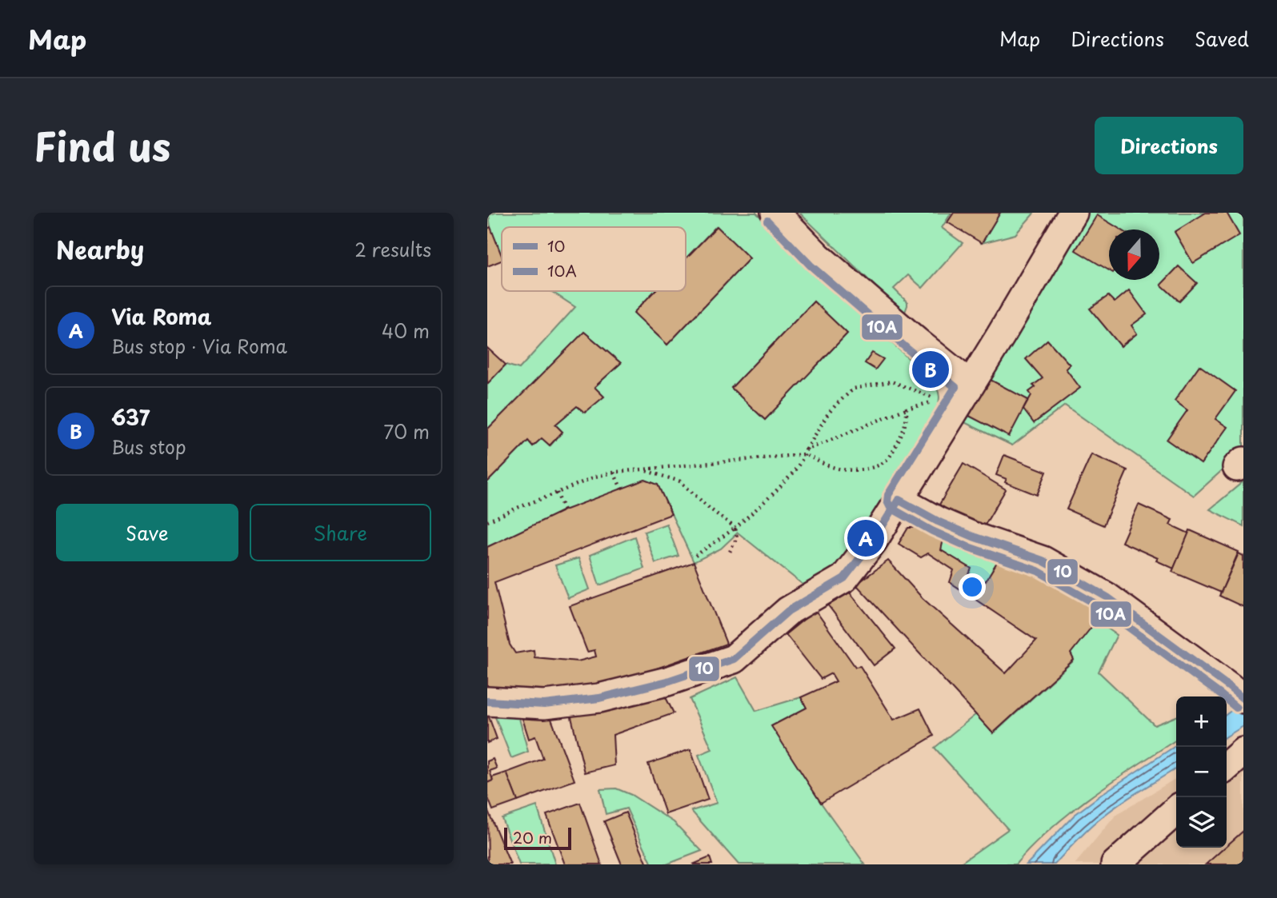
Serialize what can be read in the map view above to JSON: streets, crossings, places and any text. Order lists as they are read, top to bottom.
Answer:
{
  "lines": ["transit line 10A", "transit line 10"],
  "legend": ["10", "10A"],
  "scale_bar": "20 m",
  "north": "bottom",
  "page": {
    "header": "Map",
    "nav": ["Map", "Directions", "Saved"],
    "title": "Find us",
    "buttons": [
      "Directions",
      ["Save", "Share"]
    ],
    "heading": ["Nearby", "2 results"],
    "list": [
      {
        "mark": "A",
        "name": "Via Roma",
        "note": "Bus stop · Via Roma",
        "value": "40 m"
      },
      {
        "mark": "B",
        "name": "637",
        "note": "Bus stop",
        "value": "70 m"
      }
    ],
    "pins": ["B", "A"],
    "map_buttons": ["+", "−"],
    "scale": "20 m"
  }
}
